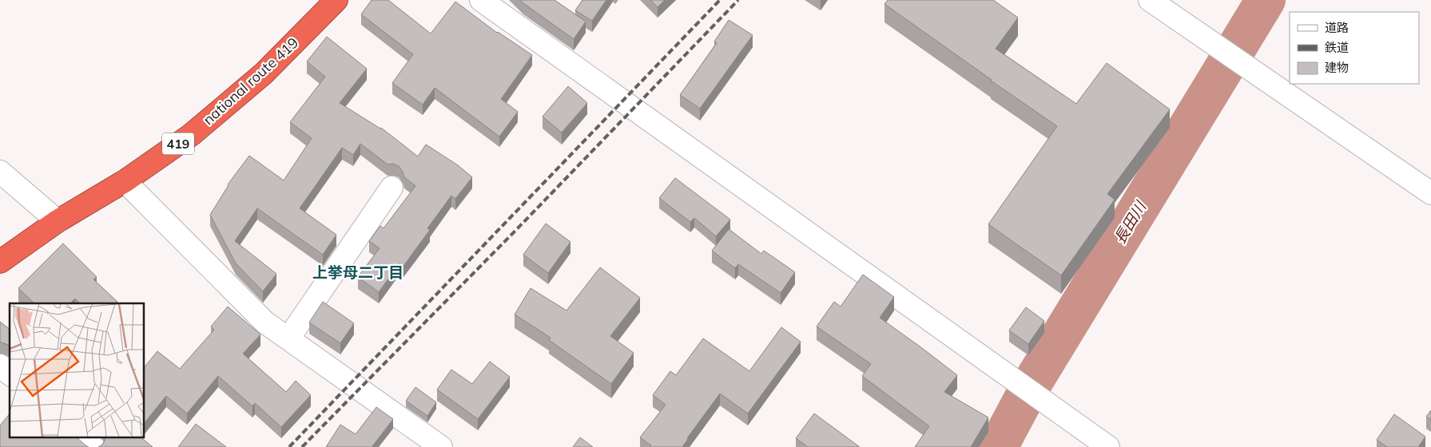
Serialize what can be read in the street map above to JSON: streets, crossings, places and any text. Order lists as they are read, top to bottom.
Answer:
{
  "streets": {
    "highway": ["national route 419", "419"]
  },
  "districts": ["上挙母二丁目"],
  "water": ["長田川"],
  "legend": ["道路", "鉄道", "建物"]
}
